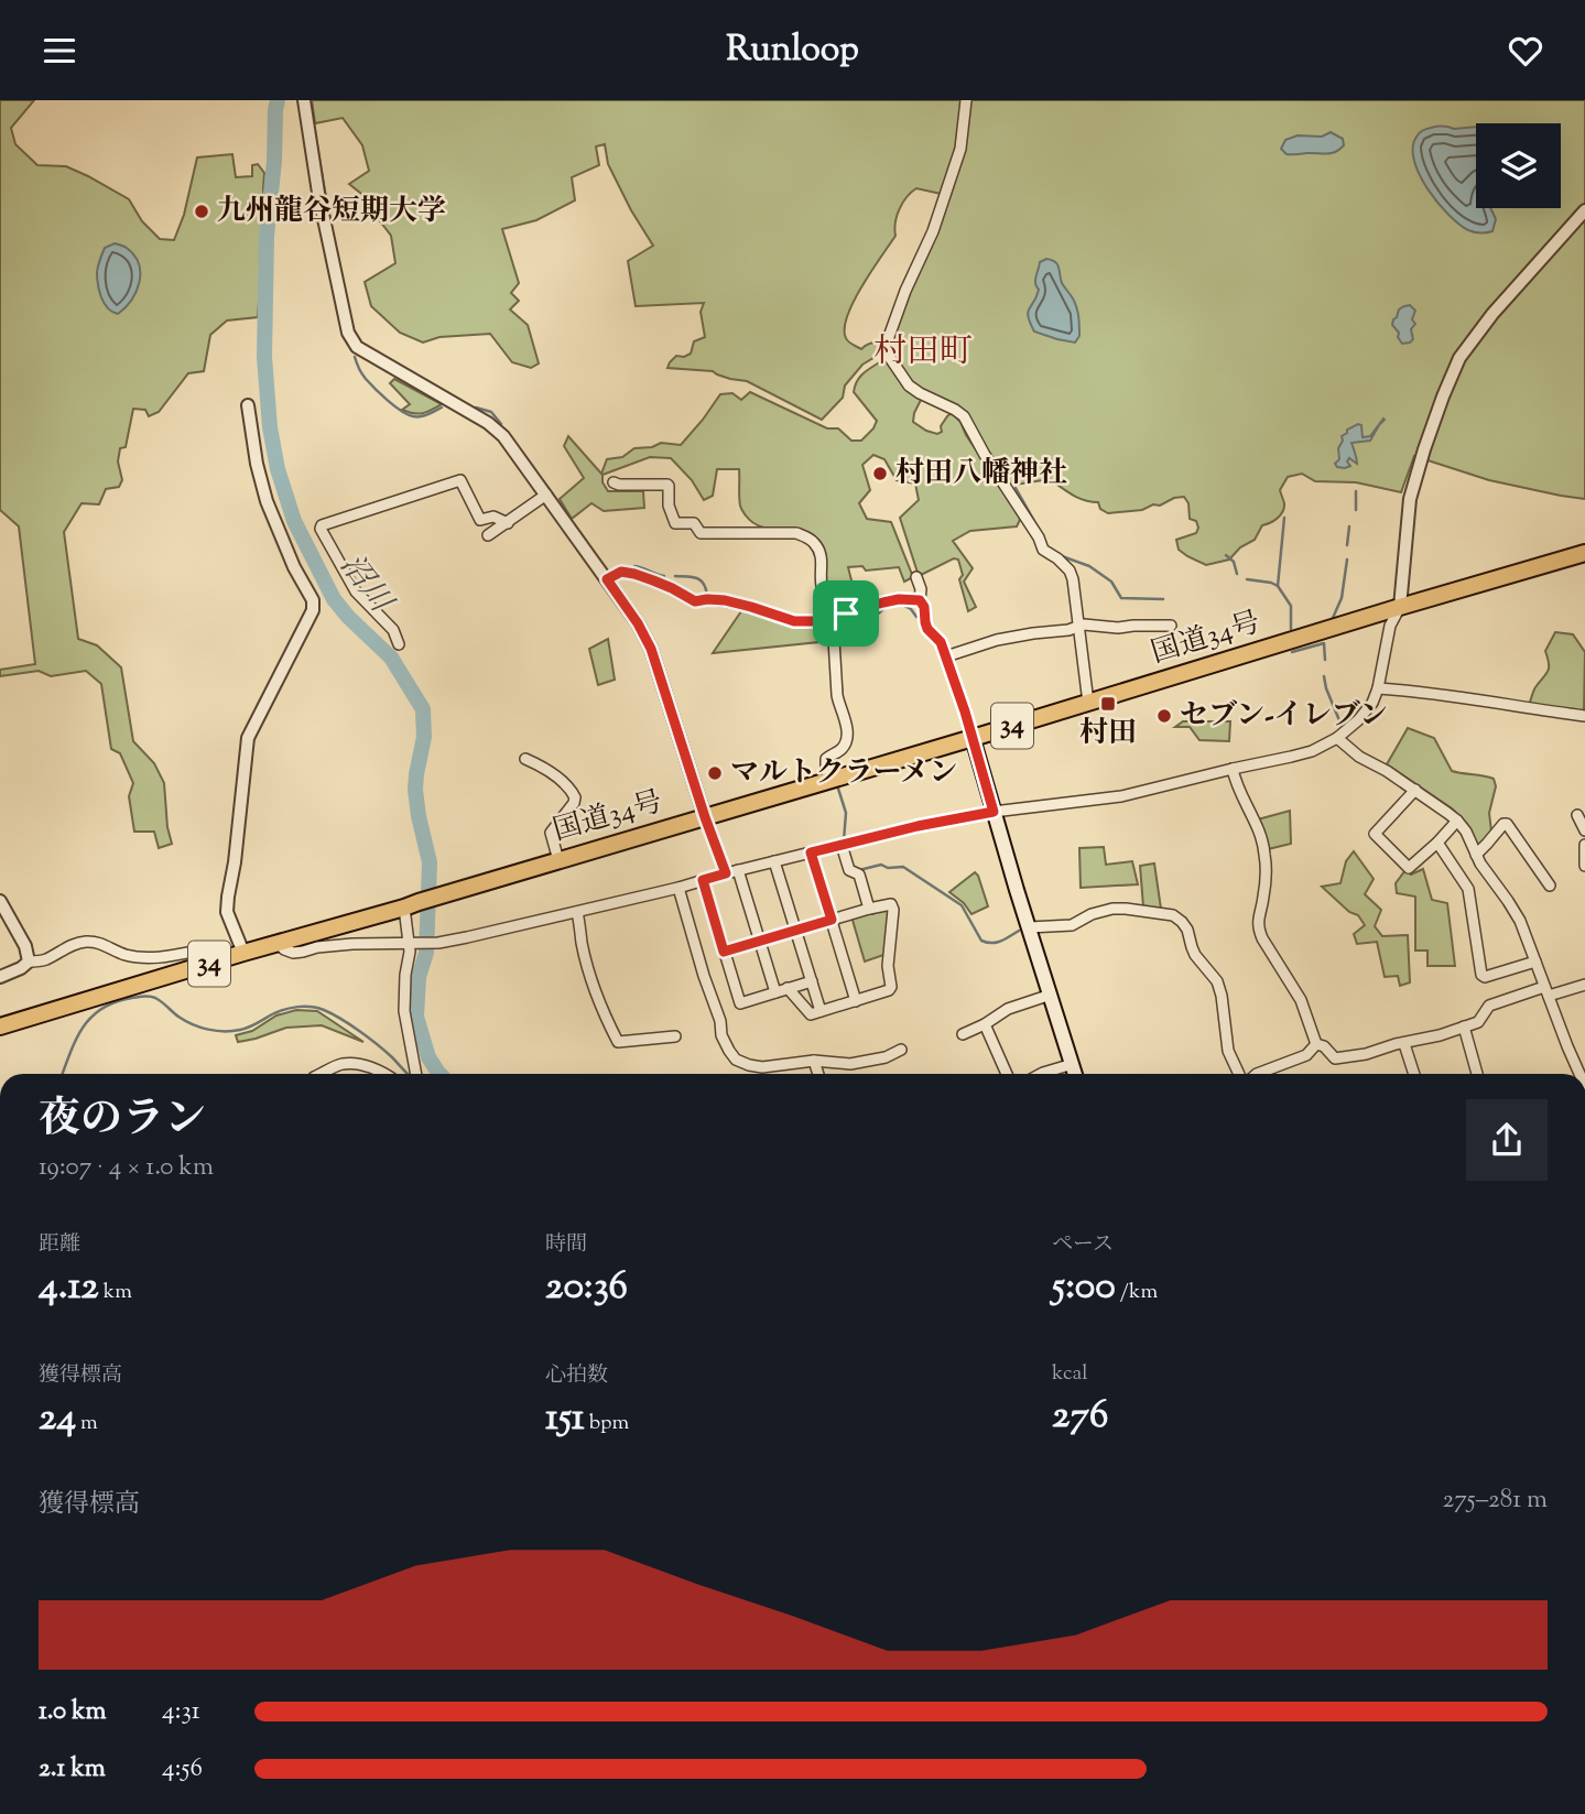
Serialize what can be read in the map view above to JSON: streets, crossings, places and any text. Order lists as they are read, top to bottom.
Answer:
{
  "streets": {
    "highway": ["国道34号", "34"]
  },
  "districts": ["村田町"],
  "water": ["沼川"],
  "places": {
    "other": [
      "九州龍谷短期大学",
      "村田八幡神社",
      "セブン-イレブン",
      "マルトクラーメン"
    ],
    "transit": ["村田"]
  },
  "page": {
    "header": "Runloop",
    "heading": ["夜のラン", "19:07 · 4 × 1.0 km"],
    "stats": [
      ["距離", "4.12 km"],
      ["時間", "20:36"],
      ["ペース", "5:00 /km"],
      ["獲得標高", "24 m"],
      ["心拍数", "151 bpm"],
      ["kcal", "276"]
    ],
    "chart": ["獲得標高", "275–281 m"],
    "list": [
      {
        "name": "1.0 km",
        "note": "4:31"
      },
      {
        "name": "2.1 km",
        "note": "4:56"
      }
    ]
  }
}
